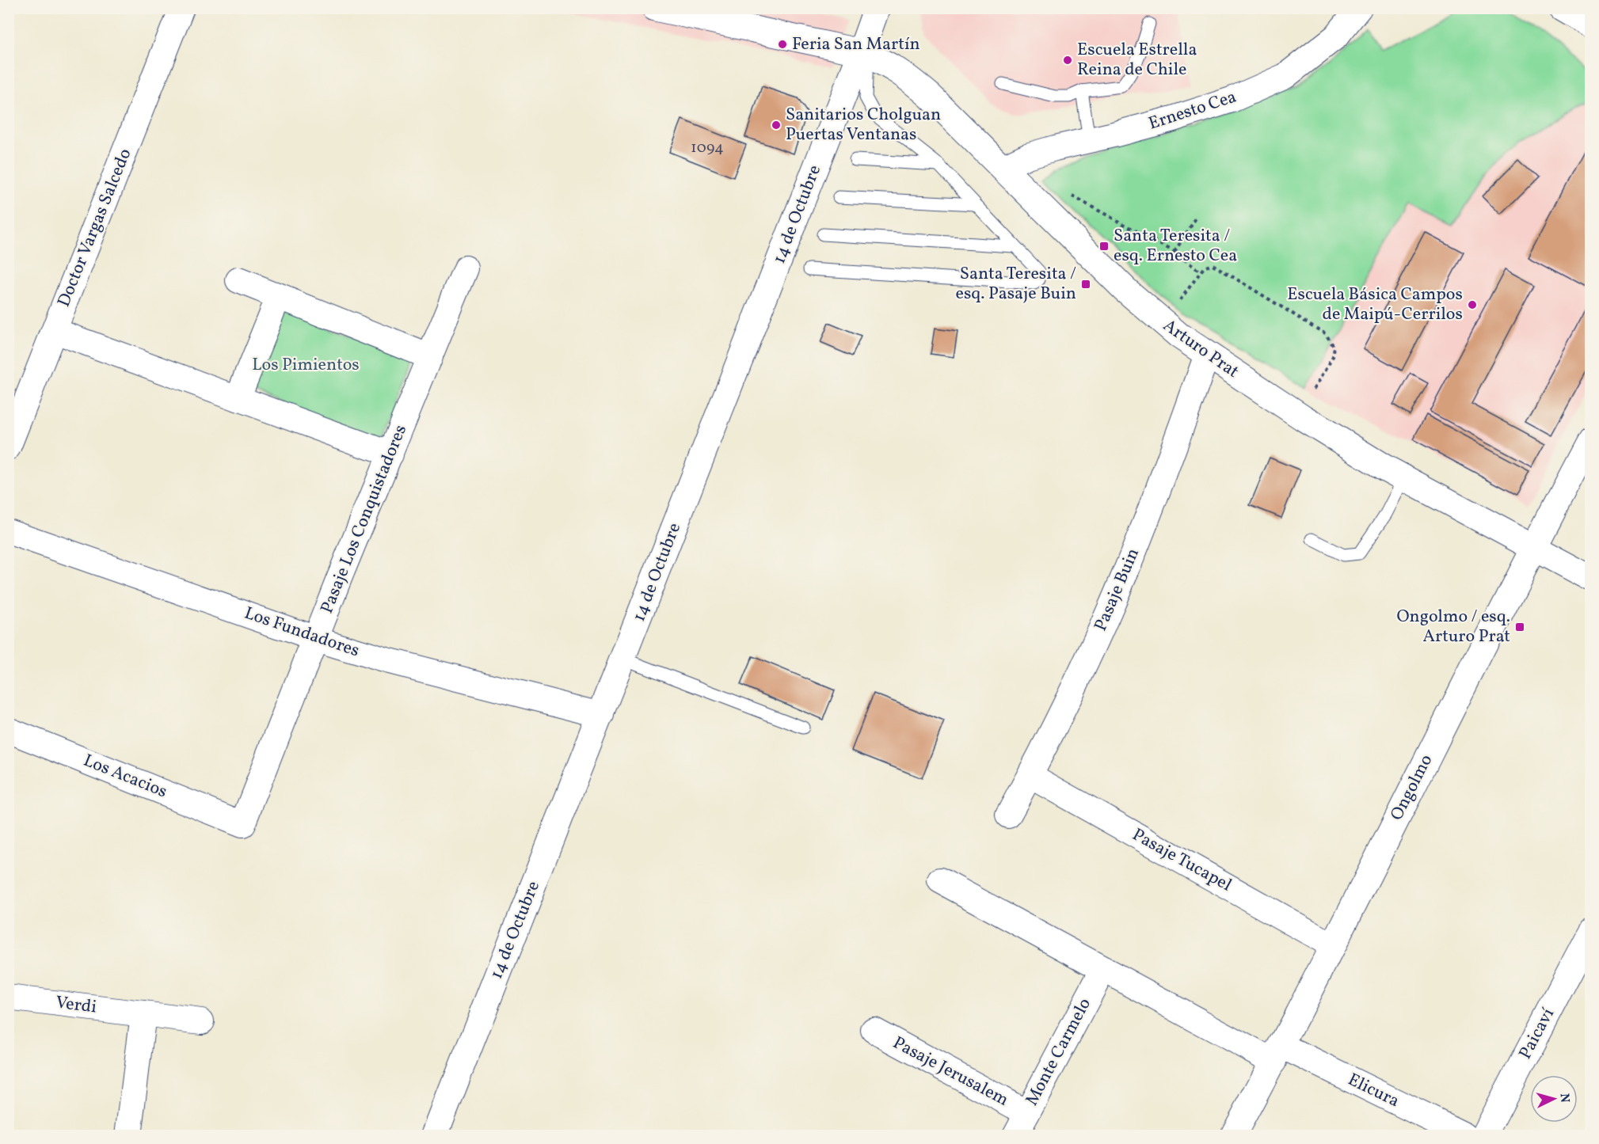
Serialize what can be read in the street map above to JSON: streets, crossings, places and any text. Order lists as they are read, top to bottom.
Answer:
{
  "streets": {
    "street": [
      "Ernesto Cea",
      "14 de Octubre",
      "Doctor Vargas Salcedo",
      "Arturo Prat",
      "Pasaje Los Conquistadores",
      "Pasaje Buin",
      "Los Fundadores",
      "Los Acacios",
      "Ongolmo",
      "Pasaje Tucapel",
      "Verdi",
      "Paicaví",
      "Monte Carmelo",
      "Pasaje Jerusalem",
      "Elicura"
    ]
  },
  "crossings": [
    ["Ernesto Cea", "Arturo Prat"],
    ["14 de Octubre", "Arturo Prat"],
    ["14 de Octubre", "Los Fundadores"],
    ["Arturo Prat", "Pasaje Buin"],
    ["Arturo Prat", "Ongolmo"],
    ["Pasaje Los Conquistadores", "Los Fundadores"],
    ["Pasaje Los Conquistadores", "Los Acacios"],
    ["Pasaje Buin", "Pasaje Tucapel"],
    ["Ongolmo", "Pasaje Tucapel"],
    ["Ongolmo", "Elicura"],
    ["Monte Carmelo", "Pasaje Jerusalem"],
    ["Monte Carmelo", "Elicura"]
  ],
  "parks": ["Los Pimientos"],
  "places": {
    "other": [
      "Feria San Martín",
      "Escuela Estrella Reina de Chile",
      "Sanitarios Cholguan Puertas Ventanas",
      "Escuela Básica Campos de Maipú-Cerrilos"
    ],
    "transit": ["Santa Teresita / esq. Ernesto Cea", "Santa Teresita / esq. Pasaje Buin", "Ongolmo / esq. Arturo Prat"]
  },
  "house_numbers": ["1094"],
  "north": "right"
}
